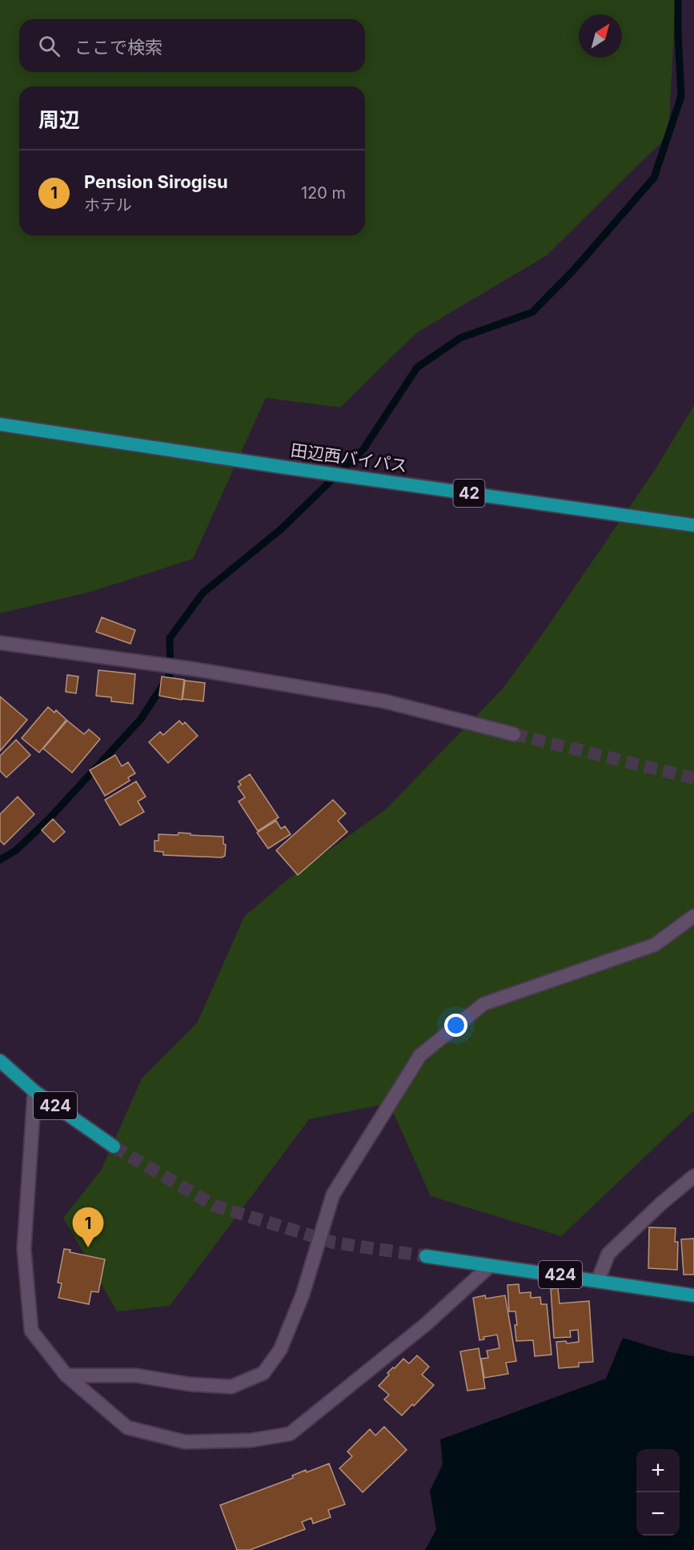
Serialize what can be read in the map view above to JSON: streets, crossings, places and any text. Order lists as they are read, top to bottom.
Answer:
{
  "streets": {
    "highway": ["田辺西バイパス", "42", "424"]
  },
  "north": "top right",
  "page": {
    "search": "ここで検索",
    "heading": "周辺",
    "list": [
      {
        "mark": "1",
        "name": "Pension Sirogisu",
        "note": "ホテル",
        "value": "120 m"
      }
    ],
    "pins": "1",
    "map_buttons": ["+", "−"]
  }
}
